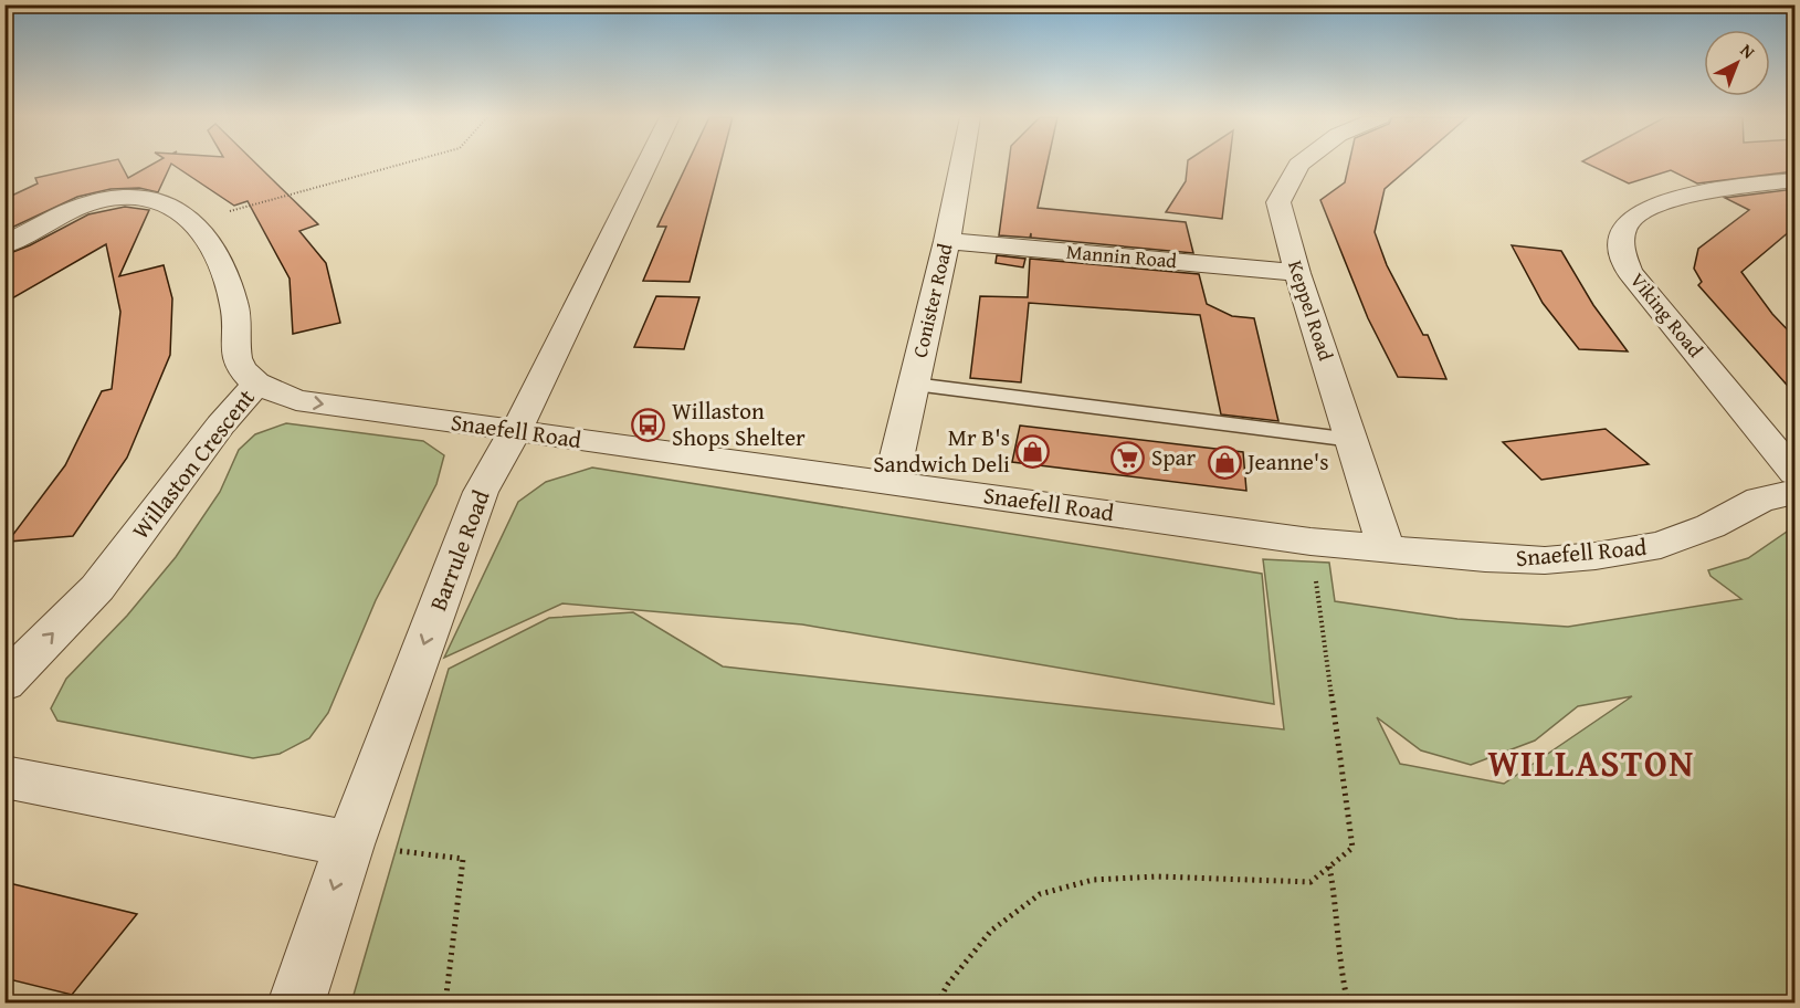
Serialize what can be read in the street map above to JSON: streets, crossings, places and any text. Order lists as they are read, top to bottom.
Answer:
{
  "streets": {
    "street": [
      "Mannin Road",
      "Conister Road",
      "Keppel Road",
      "Viking Road",
      "Snaefell Road",
      "Willaston Crescent",
      "Barrule Road"
    ]
  },
  "crossings": [
    ["Mannin Road", "Conister Road"],
    ["Mannin Road", "Keppel Road"],
    ["Conister Road", "Snaefell Road"],
    ["Keppel Road", "Snaefell Road"],
    ["Snaefell Road", "Willaston Crescent"],
    ["Snaefell Road", "Barrule Road"]
  ],
  "one_way": ["Willaston Crescent", "Barrule Road"],
  "districts": ["WILLASTON"],
  "places": {
    "bus stop": ["Willaston Shops Shelter"],
    "shop": ["Mr B's Sandwich Deli", "Jeanne's"],
    "supermarket": ["Spar"]
  },
  "north": "top right"
}
